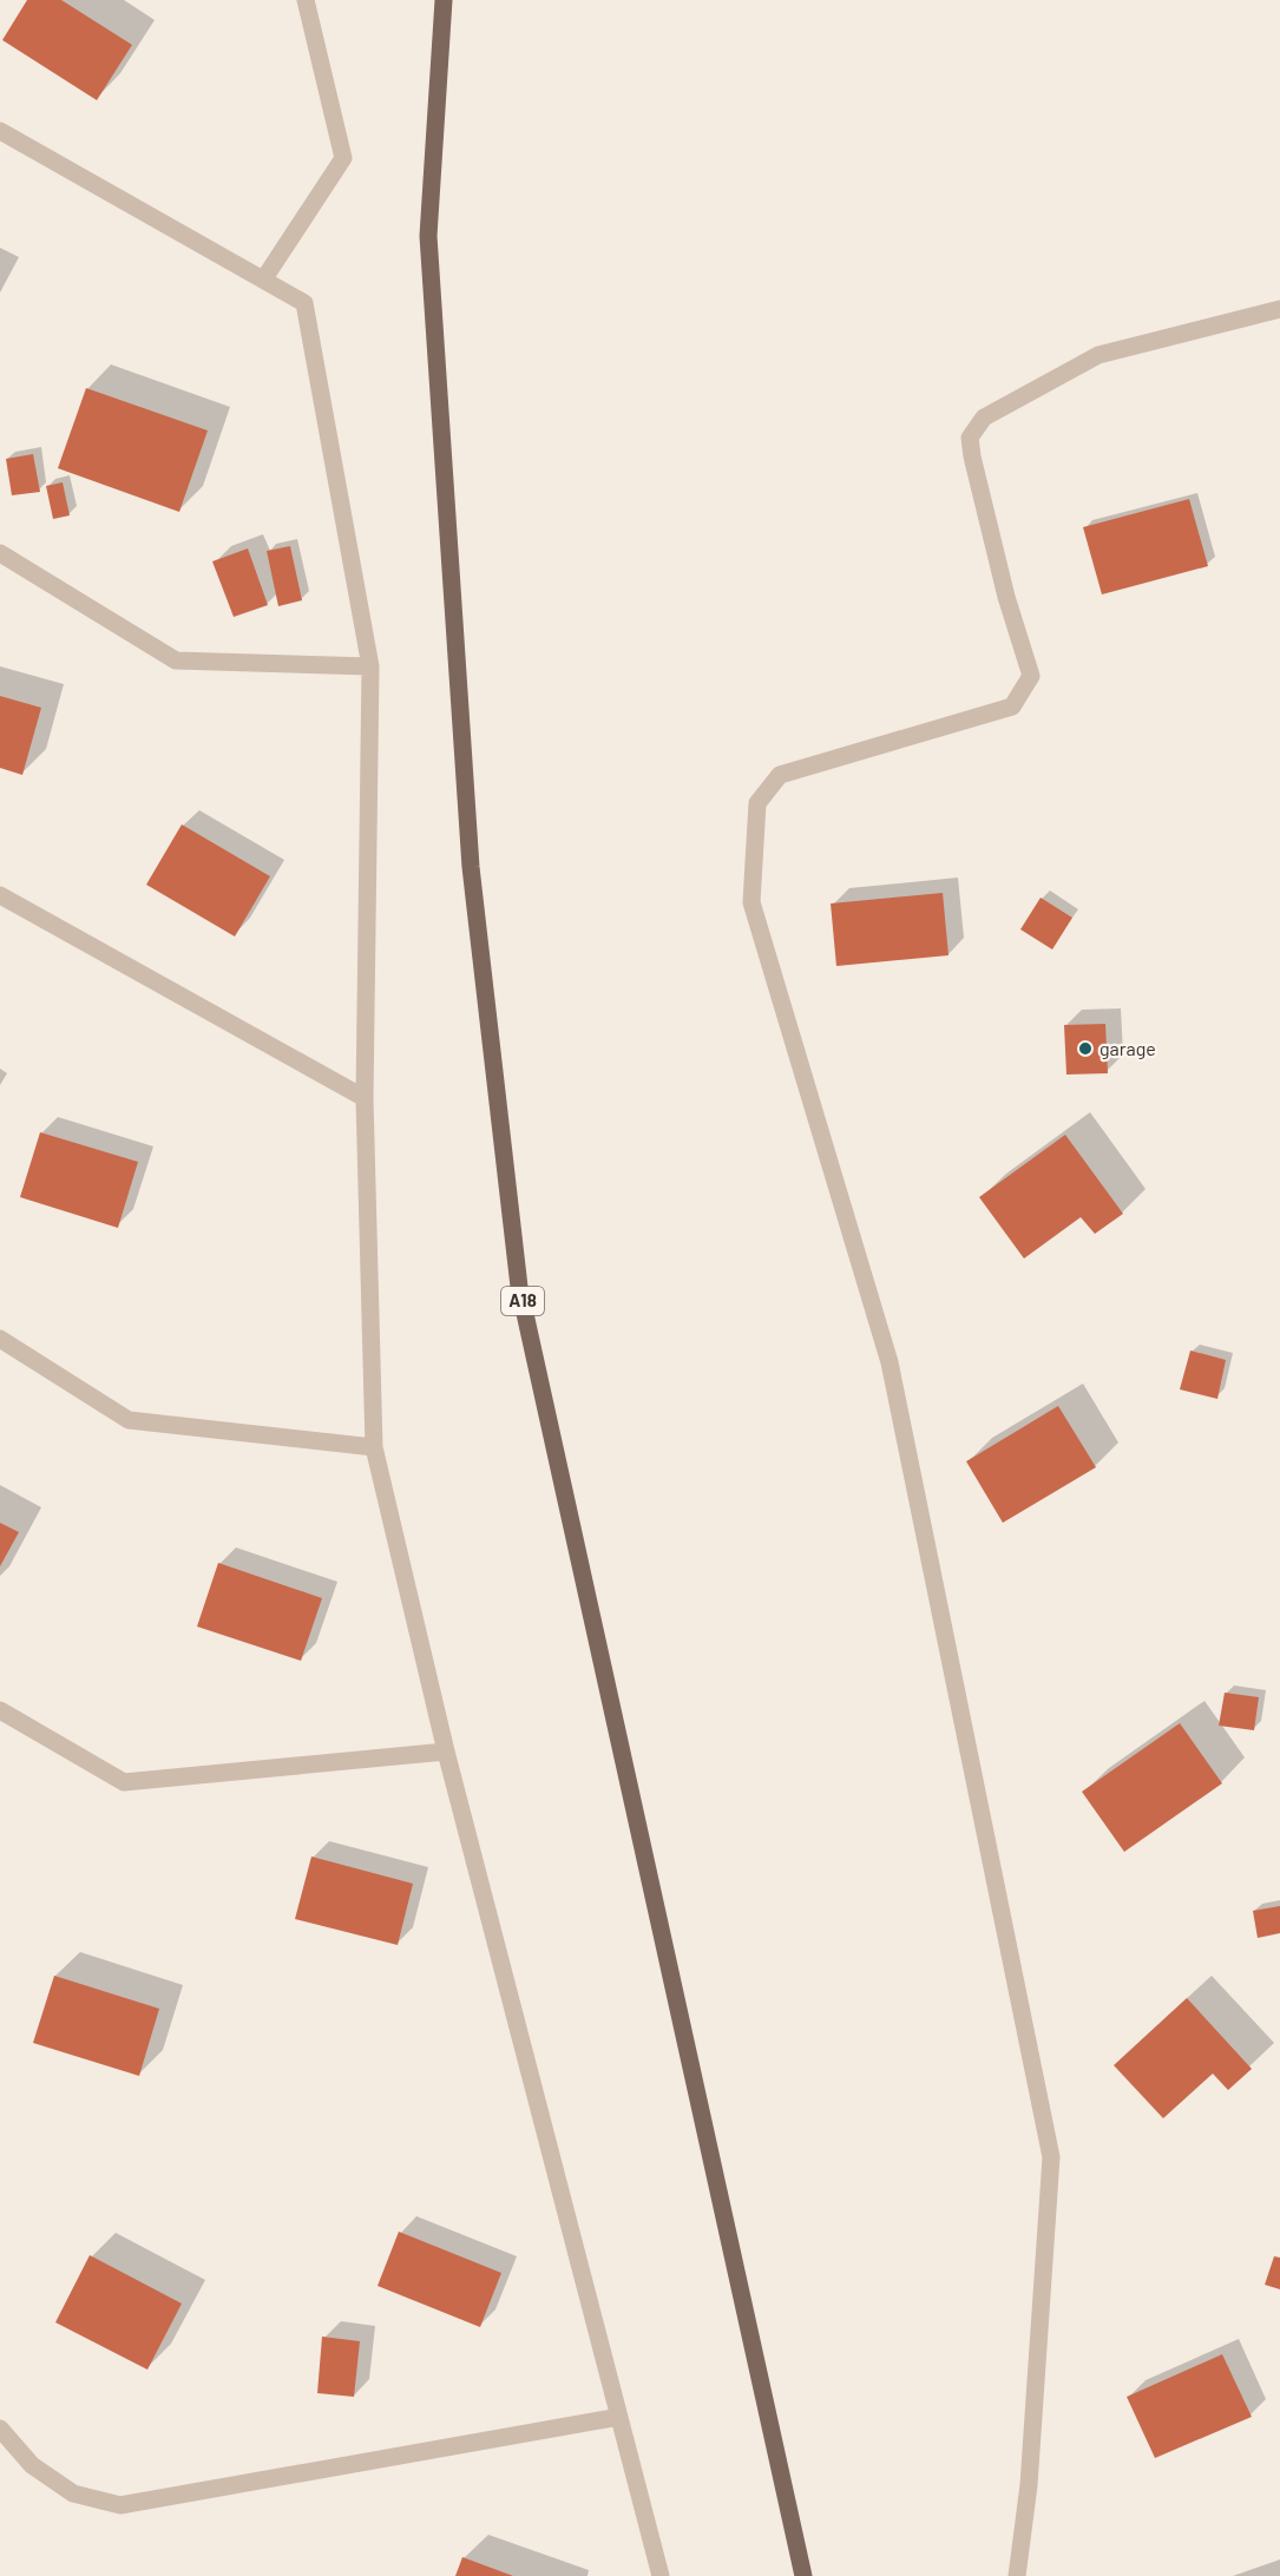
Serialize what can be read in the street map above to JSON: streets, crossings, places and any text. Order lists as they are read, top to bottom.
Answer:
{
  "streets": {
    "main road": ["A18"]
  },
  "places": ["garage"]
}
